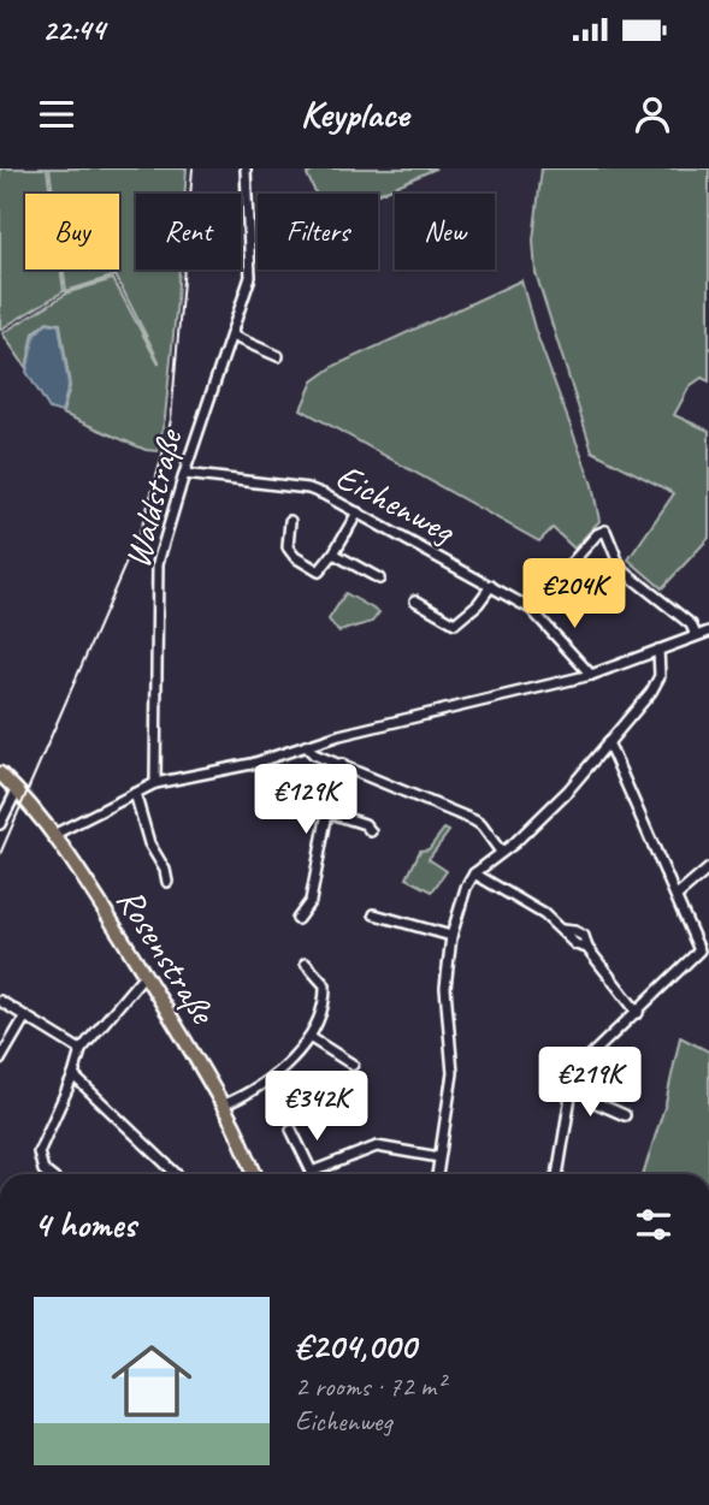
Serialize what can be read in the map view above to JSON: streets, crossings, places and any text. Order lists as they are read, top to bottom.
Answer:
{
  "streets": {
    "main road": ["Rosenstraße"],
    "street": ["Waldstraße", "Eichenweg"]
  },
  "crossings": [
    ["Waldstraße", "Eichenweg"]
  ],
  "page": {
    "status": "22:44",
    "header": "Keyplace",
    "chip": [
      "Buy",
      "Rent",
      "Filters",
      "New"
    ],
    "price": [
      "€204K",
      "€129K",
      "€219K",
      "€342K"
    ],
    "heading": "4 homes",
    "list": [
      {
        "name": "€204,000",
        "note": "2 rooms · 72 m² · Eichenweg"
      }
    ]
  }
}
